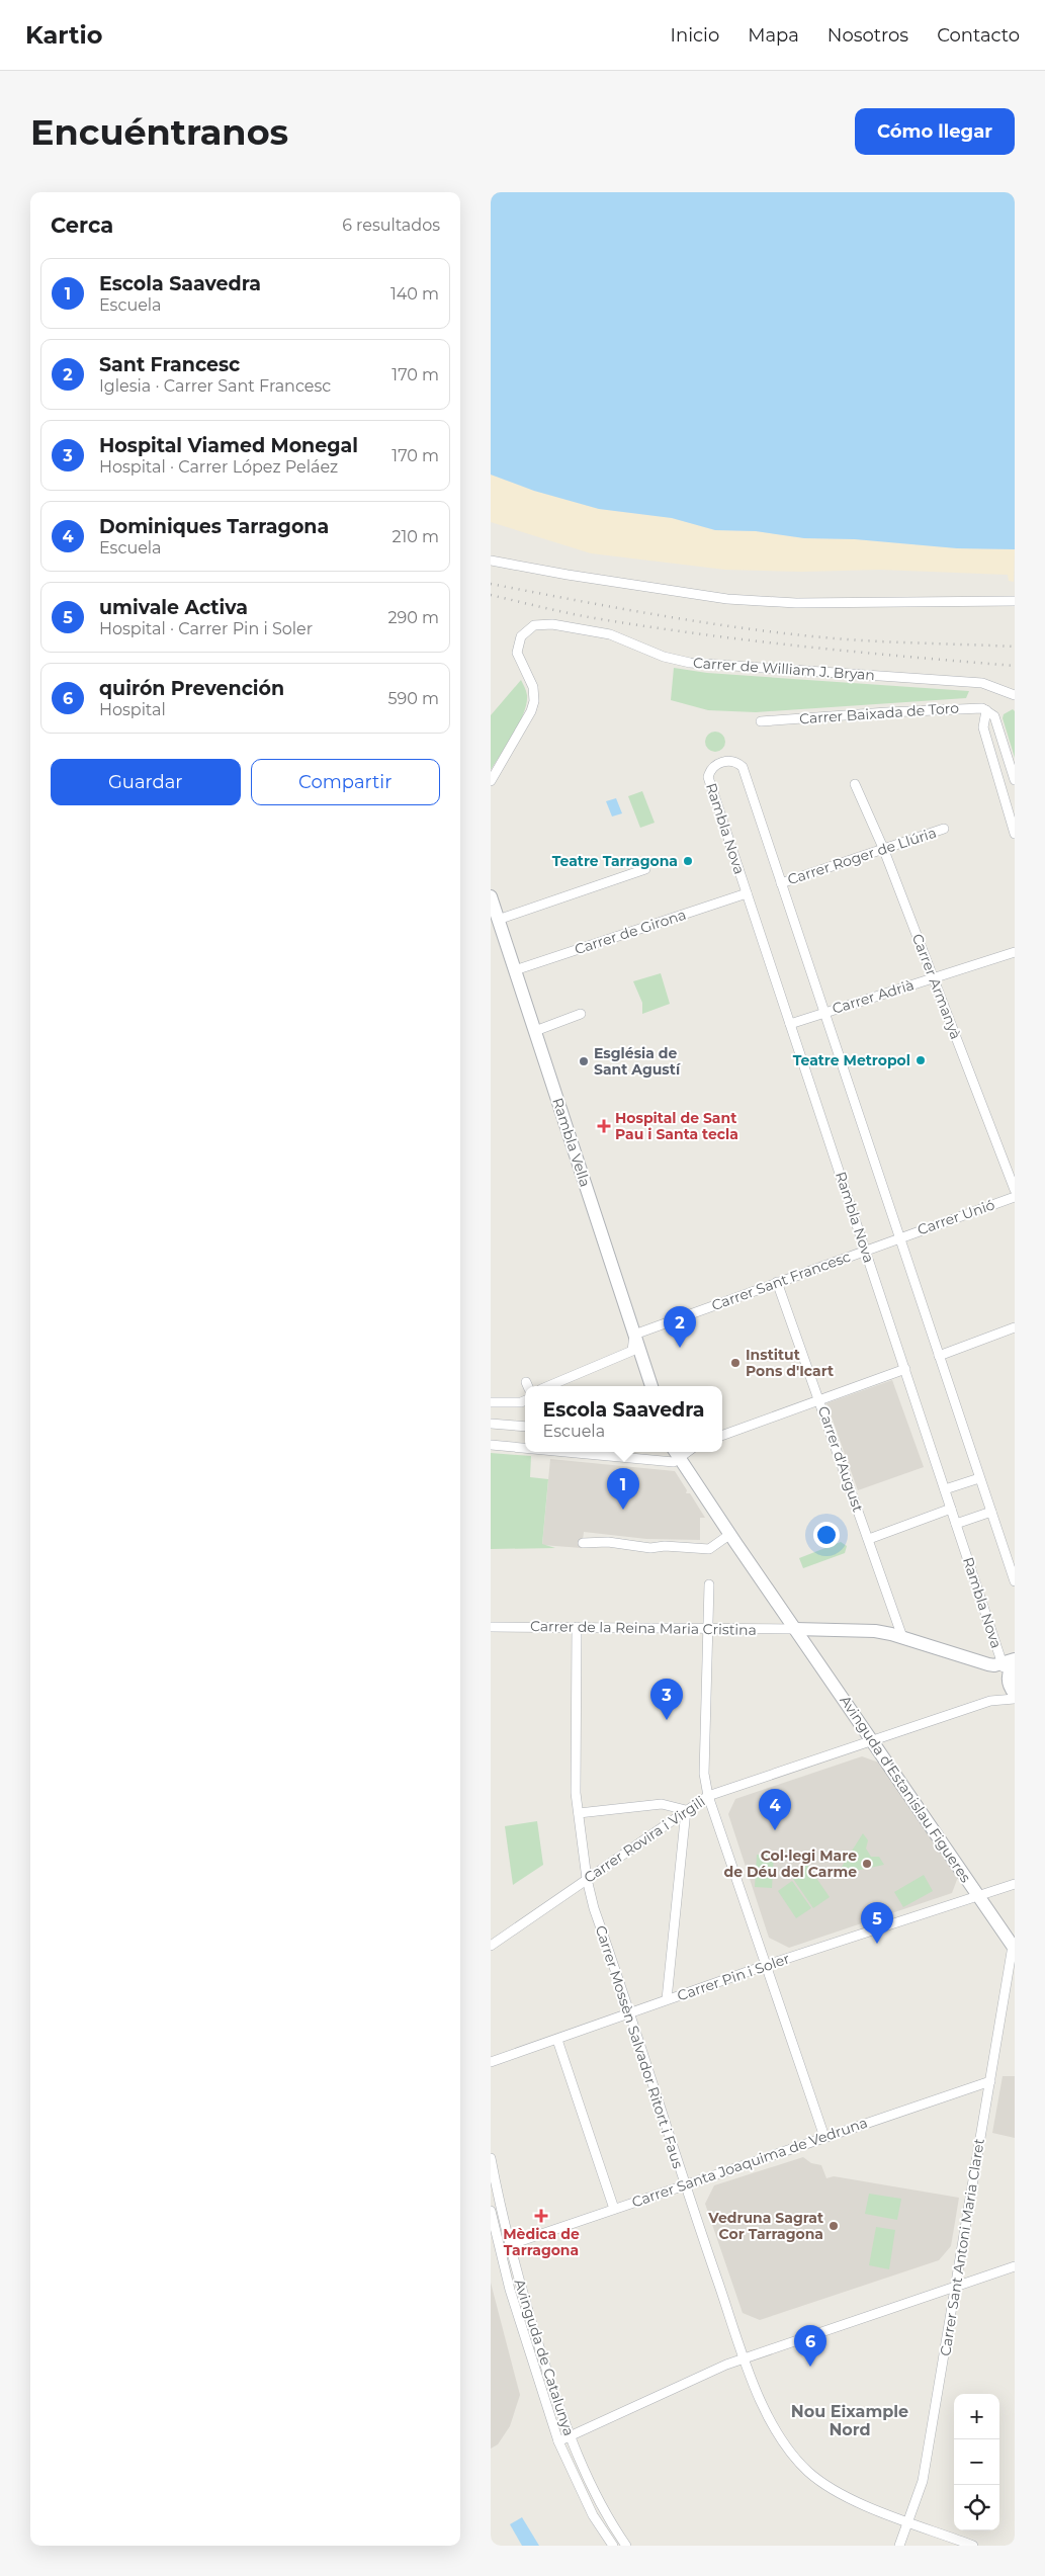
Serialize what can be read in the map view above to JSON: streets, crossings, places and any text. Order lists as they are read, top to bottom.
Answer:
{
  "streets": {
    "main road": ["Rambla Vella", "Avinguda d'Estanislau Figueres"],
    "street": [
      "Carrer de William J. Bryan",
      "Carrer Baixada de Toro",
      "Rambla Nova",
      "Carrer Roger de Llúria",
      "Carrer de Girona",
      "Carrer Armanyà",
      "Carrer Adrià",
      "Carrer Unió",
      "Carrer Sant Francesc",
      "Carrer d'August",
      "Carrer de la Reina Maria Cristina",
      "Carrer Rovira i Virgili",
      "Carrer Pin i Soler",
      "Carrer Mossèn Salvador Ritort i Faus",
      "Carrer Santa Joaquima de Vedruna",
      "Carrer Sant Antoni Maria Claret",
      "Avinguda de Catalunya"
    ]
  },
  "crossings": [
    ["Rambla Nova", "Carrer Roger de Llúria"],
    ["Rambla Nova", "Carrer de Girona"],
    ["Rambla Nova", "Carrer Adrià"],
    ["Rambla Nova", "Carrer Unió"],
    ["Rambla Nova", "Carrer Sant Francesc"],
    ["Carrer Roger de Llúria", "Carrer Armanyà"],
    ["Carrer de Girona", "Rambla Vella"],
    ["Carrer Armanyà", "Carrer Adrià"],
    ["Rambla Vella", "Carrer Sant Francesc"],
    ["Carrer Unió", "Carrer Sant Francesc"],
    ["Carrer Sant Francesc", "Carrer d'August"],
    ["Carrer de la Reina Maria Cristina", "Avinguda d'Estanislau Figueres"],
    ["Carrer de la Reina Maria Cristina", "Carrer Mossèn Salvador Ritort i Faus"],
    ["Avinguda d'Estanislau Figueres", "Carrer Rovira i Virgili"],
    ["Avinguda d'Estanislau Figueres", "Carrer Pin i Soler"],
    ["Avinguda d'Estanislau Figueres", "Carrer Sant Antoni Maria Claret"],
    ["Carrer Rovira i Virgili", "Carrer Mossèn Salvador Ritort i Faus"],
    ["Carrer Pin i Soler", "Carrer Mossèn Salvador Ritort i Faus"],
    ["Carrer Mossèn Salvador Ritort i Faus", "Carrer Santa Joaquima de Vedruna"],
    ["Carrer Mossèn Salvador Ritort i Faus", "Carrer Sant Antoni Maria Claret"],
    ["Carrer Santa Joaquima de Vedruna", "Carrer Sant Antoni Maria Claret"],
    ["Carrer Santa Joaquima de Vedruna", "Avinguda de Catalunya"]
  ],
  "districts": ["Nou Eixample Nord"],
  "places": {
    "other": [
      "Teatre Tarragona",
      "Teatre Metropol",
      "Església de Sant Agustí",
      "Institut Pons d'Icart",
      "Col·legi Mare de Déu del Carme",
      "Vedruna Sagrat Cor Tarragona"
    ],
    "health": ["Hospital de Sant Pau i Santa tecla", "Mèdica de Tarragona"]
  },
  "page": {
    "header": "Kartio",
    "nav": [
      "Inicio",
      "Mapa",
      "Nosotros",
      "Contacto"
    ],
    "buttons": [
      "Cómo llegar",
      ["Guardar", "Compartir"]
    ],
    "title": "Encuéntranos",
    "heading": ["Cerca", "6 resultados"],
    "list": [
      {
        "mark": "1",
        "name": "Escola Saavedra",
        "note": "Escuela",
        "value": "140 m"
      },
      {
        "mark": "2",
        "name": "Sant Francesc",
        "note": "Iglesia · Carrer Sant Francesc",
        "value": "170 m"
      },
      {
        "mark": "3",
        "name": "Hospital Viamed Monegal",
        "note": "Hospital · Carrer López Peláez",
        "value": "170 m"
      },
      {
        "mark": "4",
        "name": "Dominiques Tarragona",
        "note": "Escuela",
        "value": "210 m"
      },
      {
        "mark": "5",
        "name": "umivale Activa",
        "note": "Hospital · Carrer Pin i Soler",
        "value": "290 m"
      },
      {
        "mark": "6",
        "name": "quirón Prevención",
        "note": "Hospital",
        "value": "590 m"
      }
    ],
    "pins": [
      "2",
      "1",
      "3",
      "4",
      "5",
      "6"
    ],
    "popup": ["Escola Saavedra", "Escuela"],
    "map_buttons": ["+", "−"]
  }
}
